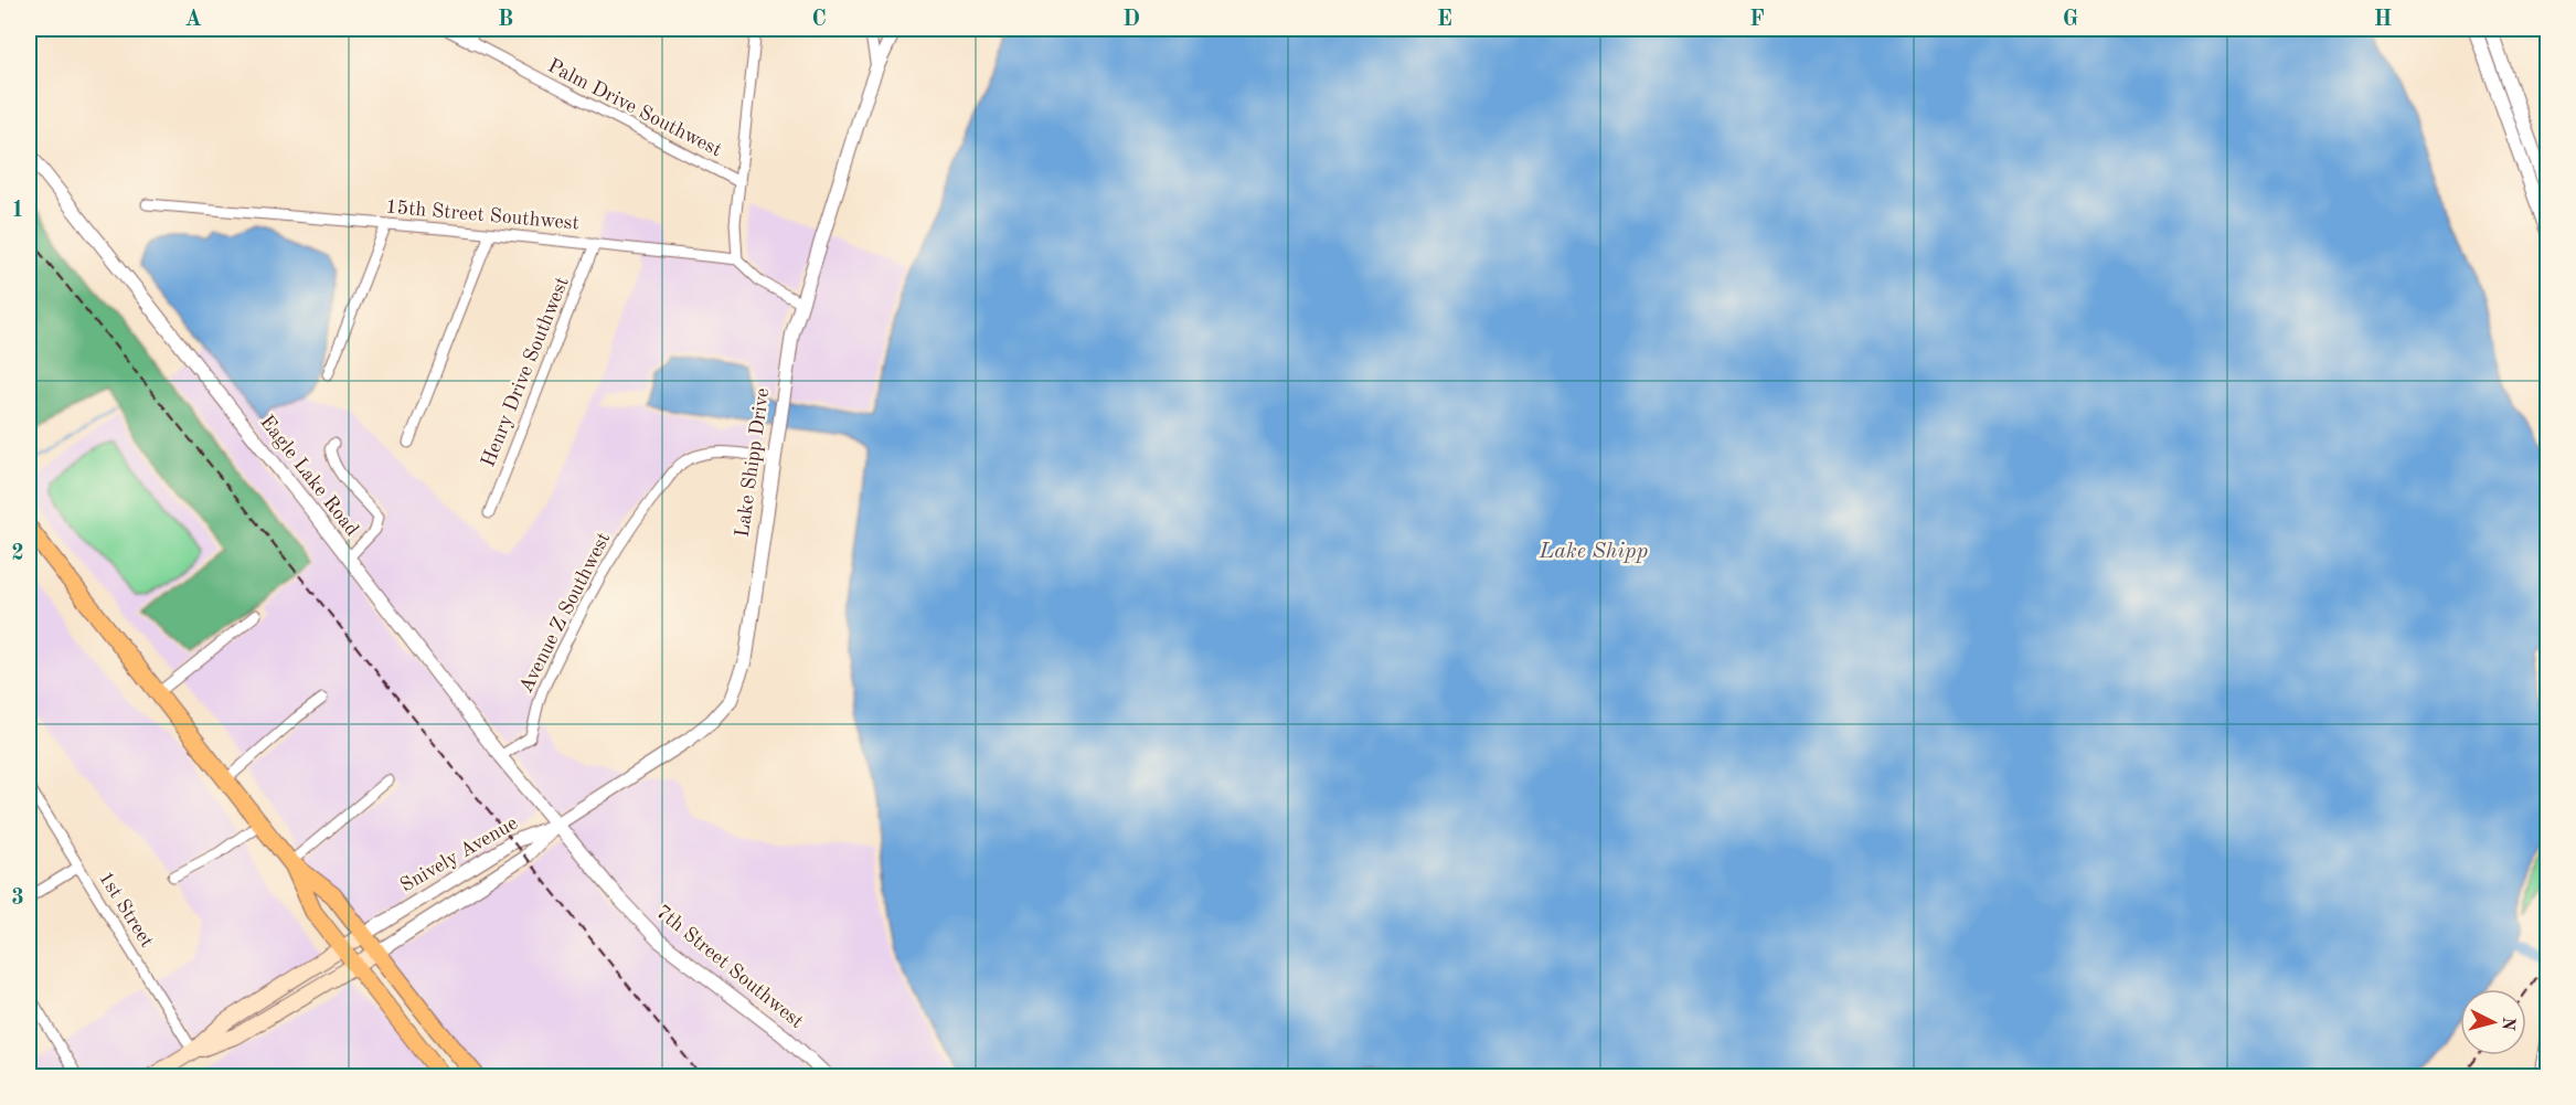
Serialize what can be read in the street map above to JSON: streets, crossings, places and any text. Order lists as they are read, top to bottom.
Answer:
{
  "streets": {
    "main road": ["Snively Avenue"],
    "street": [
      "Palm Drive Southwest",
      "15th Street Southwest",
      "Henry Drive Southwest",
      "Lake Shipp Drive",
      "Eagle Lake Road",
      "Avenue Z Southwest",
      "1st Street",
      "7th Street Southwest"
    ]
  },
  "crossings": [
    ["15th Street Southwest", "Henry Drive Southwest"],
    ["Lake Shipp Drive", "Eagle Lake Road"],
    ["Lake Shipp Drive", "Avenue Z Southwest"],
    ["Lake Shipp Drive", "Snively Avenue"],
    ["Lake Shipp Drive", "7th Street Southwest"],
    ["Eagle Lake Road", "Avenue Z Southwest"],
    ["Eagle Lake Road", "Snively Avenue"],
    ["Eagle Lake Road", "7th Street Southwest"],
    ["Snively Avenue", "1st Street"],
    ["Snively Avenue", "7th Street Southwest"]
  ],
  "water": ["Lake Shipp"],
  "north": "right",
  "grid": {
    "columns": [
      "A",
      "B",
      "C",
      "D",
      "E",
      "F",
      "G",
      "H"
    ],
    "rows": ["1", "2", "3"]
  }
}
